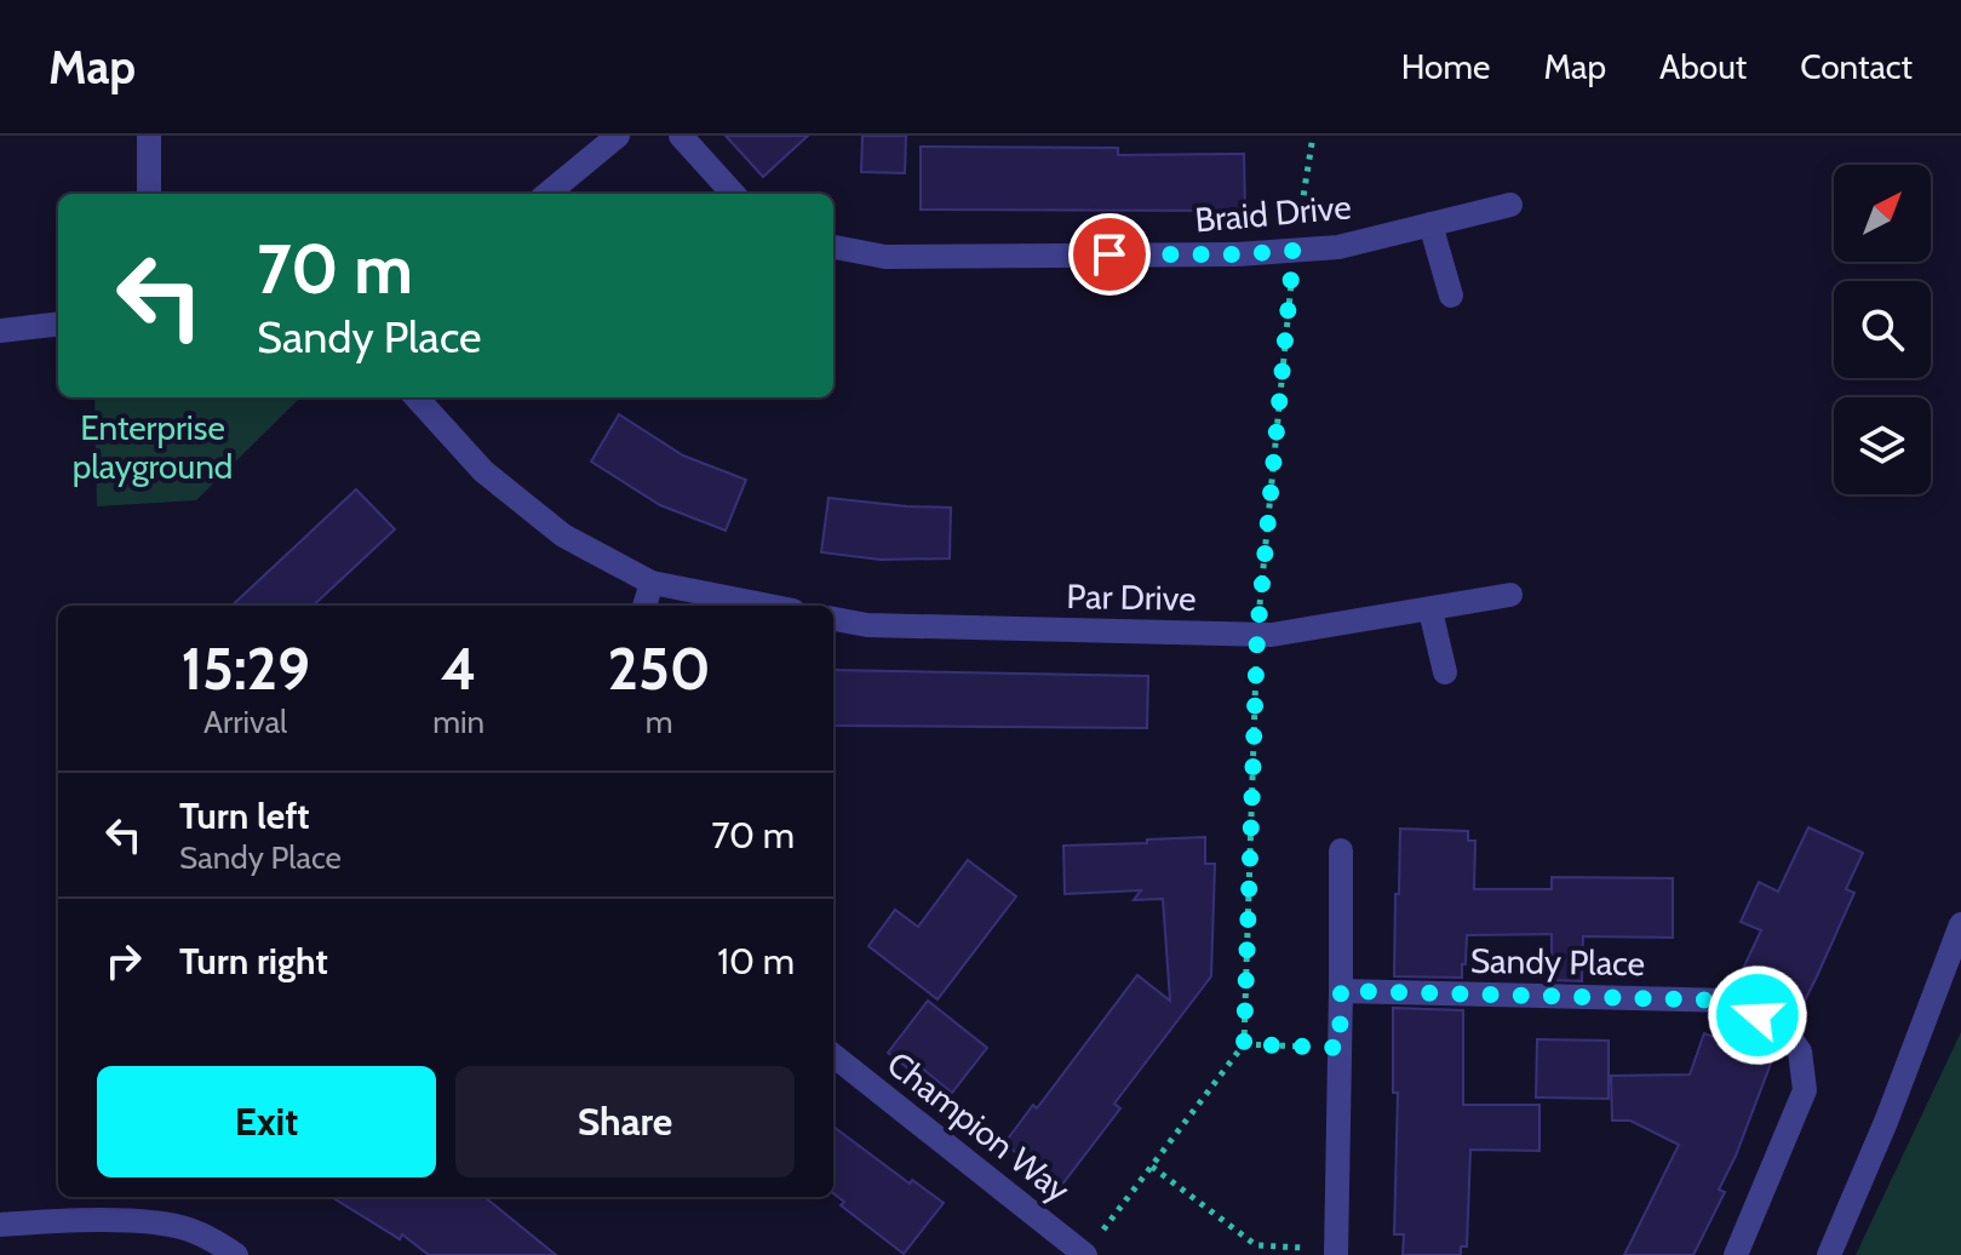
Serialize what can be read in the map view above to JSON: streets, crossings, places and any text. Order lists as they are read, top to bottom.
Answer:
{
  "streets": {
    "street": [
      "Braid Drive",
      "Par Drive",
      "Sandy Place",
      "Champion Way"
    ]
  },
  "parks": ["Enterprise playground"],
  "north": "top right",
  "page": {
    "header": "Map",
    "nav": [
      "Home",
      "Map",
      "About",
      "Contact"
    ],
    "turn": ["70 m", "Sandy Place"],
    "eta": [
      "15:29",
      "Arrival",
      "4",
      "min",
      "250",
      "m"
    ],
    "list": [
      {
        "name": "Turn left",
        "note": "Sandy Place",
        "value": "70 m"
      },
      {
        "name": "Turn right",
        "value": "10 m"
      }
    ],
    "buttons": ["Exit", "Share"]
  }
}
